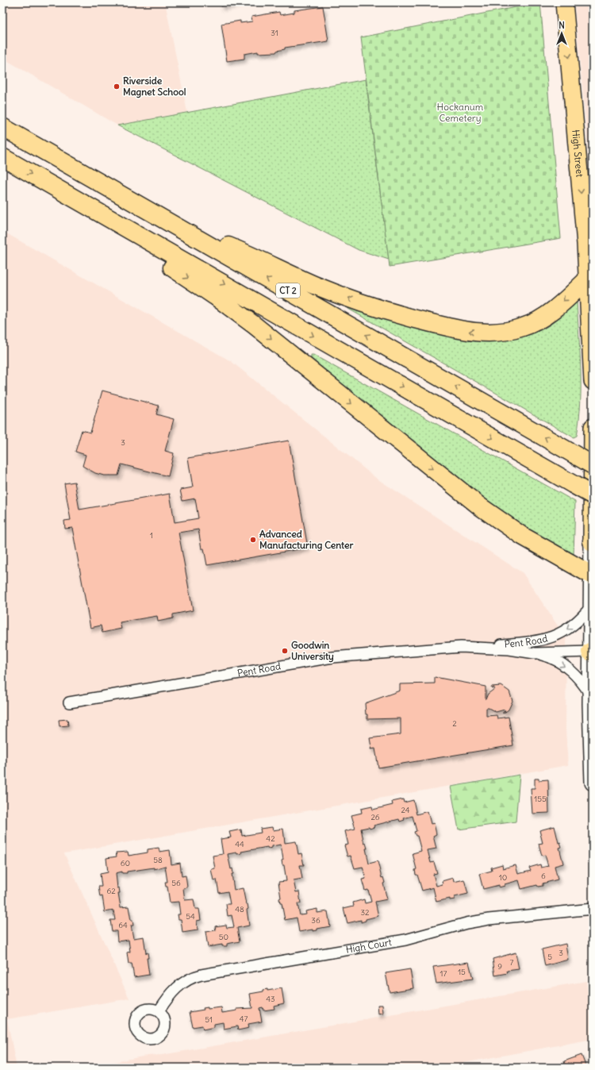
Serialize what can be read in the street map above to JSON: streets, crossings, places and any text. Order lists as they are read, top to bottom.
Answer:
{
  "streets": {
    "highway": ["CT 2"],
    "main road": ["High Street"],
    "street": ["Pent Road", "High Court"]
  },
  "one_way": ["High Street"],
  "parks": ["Hockanum Cemetery"],
  "places": ["Riverside Magnet School", "Advanced Manufacturing Center", "Goodwin University"],
  "house_numbers": [
    "31",
    "3",
    "1",
    "2",
    "155",
    "24",
    "26",
    "42",
    "44",
    "58",
    "60",
    "6",
    "10",
    "56",
    "62",
    "48",
    "32",
    "54",
    "36",
    "64",
    "50",
    "3",
    "5",
    "7",
    "9",
    "15",
    "17",
    "43",
    "47",
    "51"
  ],
  "north": "top"
}
